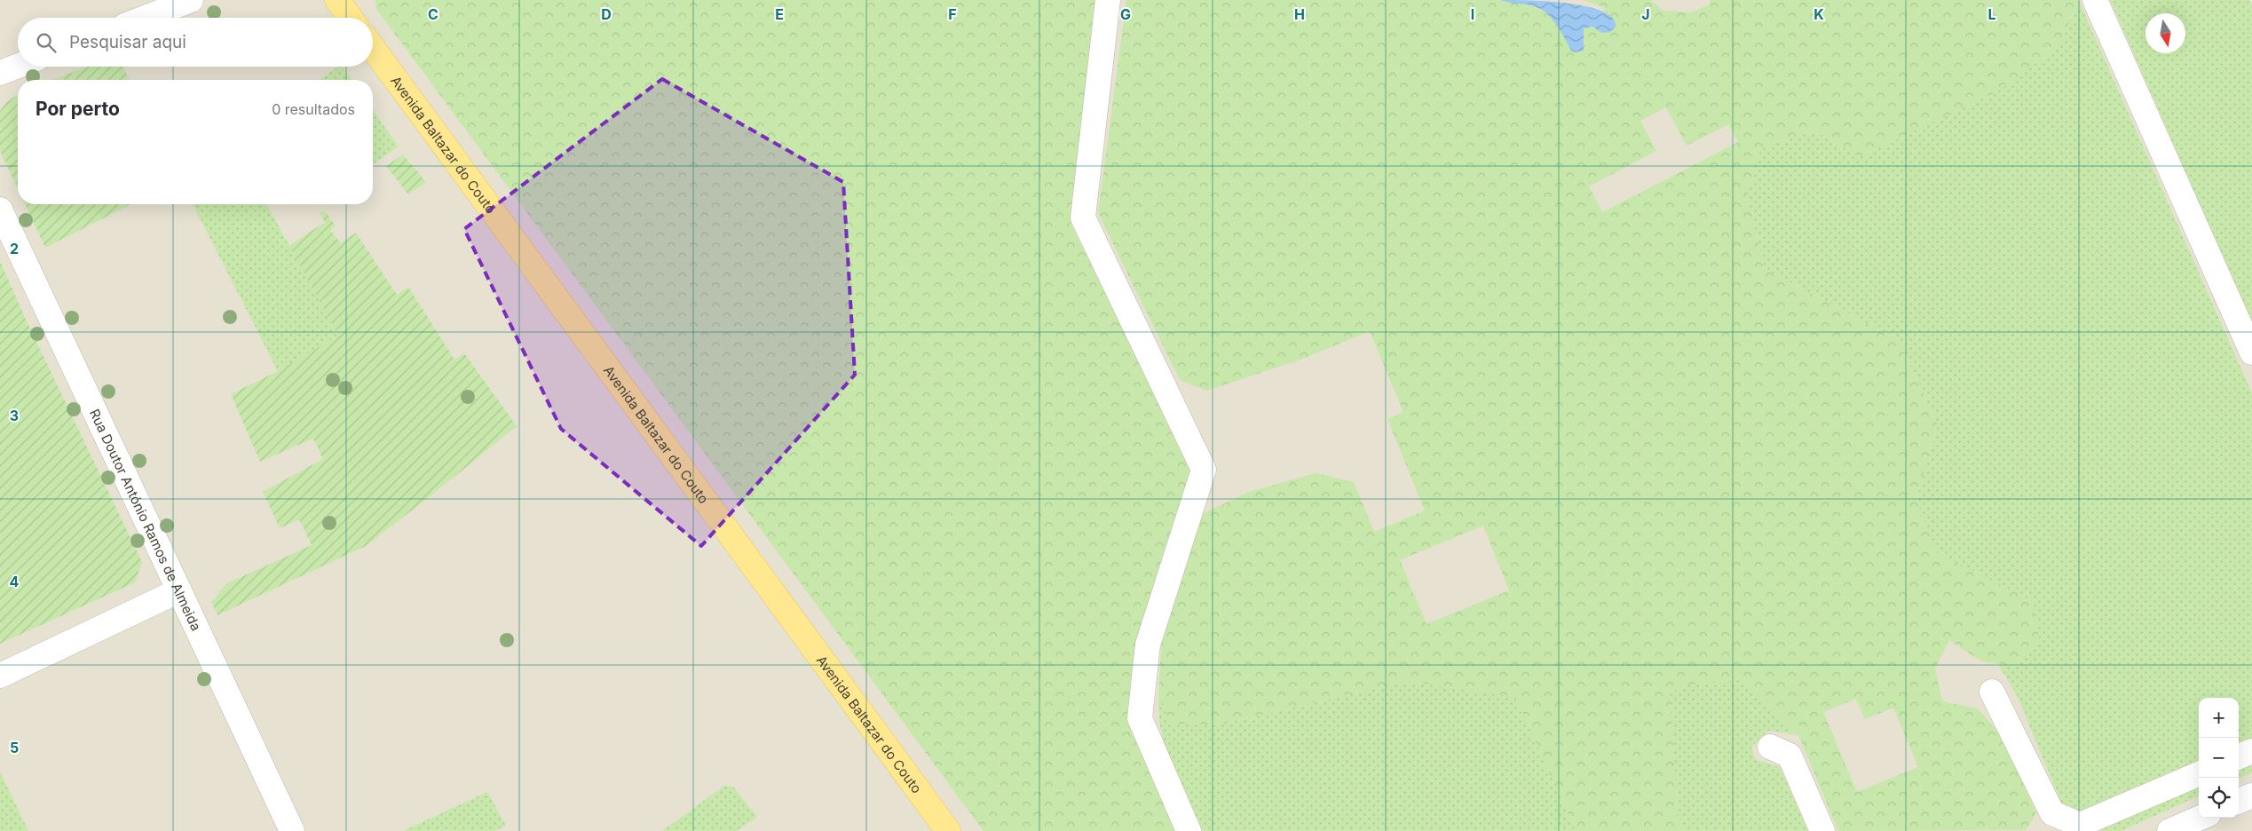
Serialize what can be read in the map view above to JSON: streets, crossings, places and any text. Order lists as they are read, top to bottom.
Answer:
{
  "streets": {
    "main road": ["Avenida Baltazar do Couto"],
    "street": ["Rua Doutor António Ramos de Almeida"]
  },
  "north": "bottom",
  "page": {
    "search": "Pesquisar aqui",
    "heading": ["Por perto", "0 resultados"],
    "map_buttons": ["+", "−"]
  },
  "grid": {
    "columns": [
      "C",
      "D",
      "E",
      "F",
      "G",
      "H",
      "I",
      "J",
      "K",
      "L"
    ],
    "rows": [
      "2",
      "3",
      "4",
      "5"
    ]
  }
}
